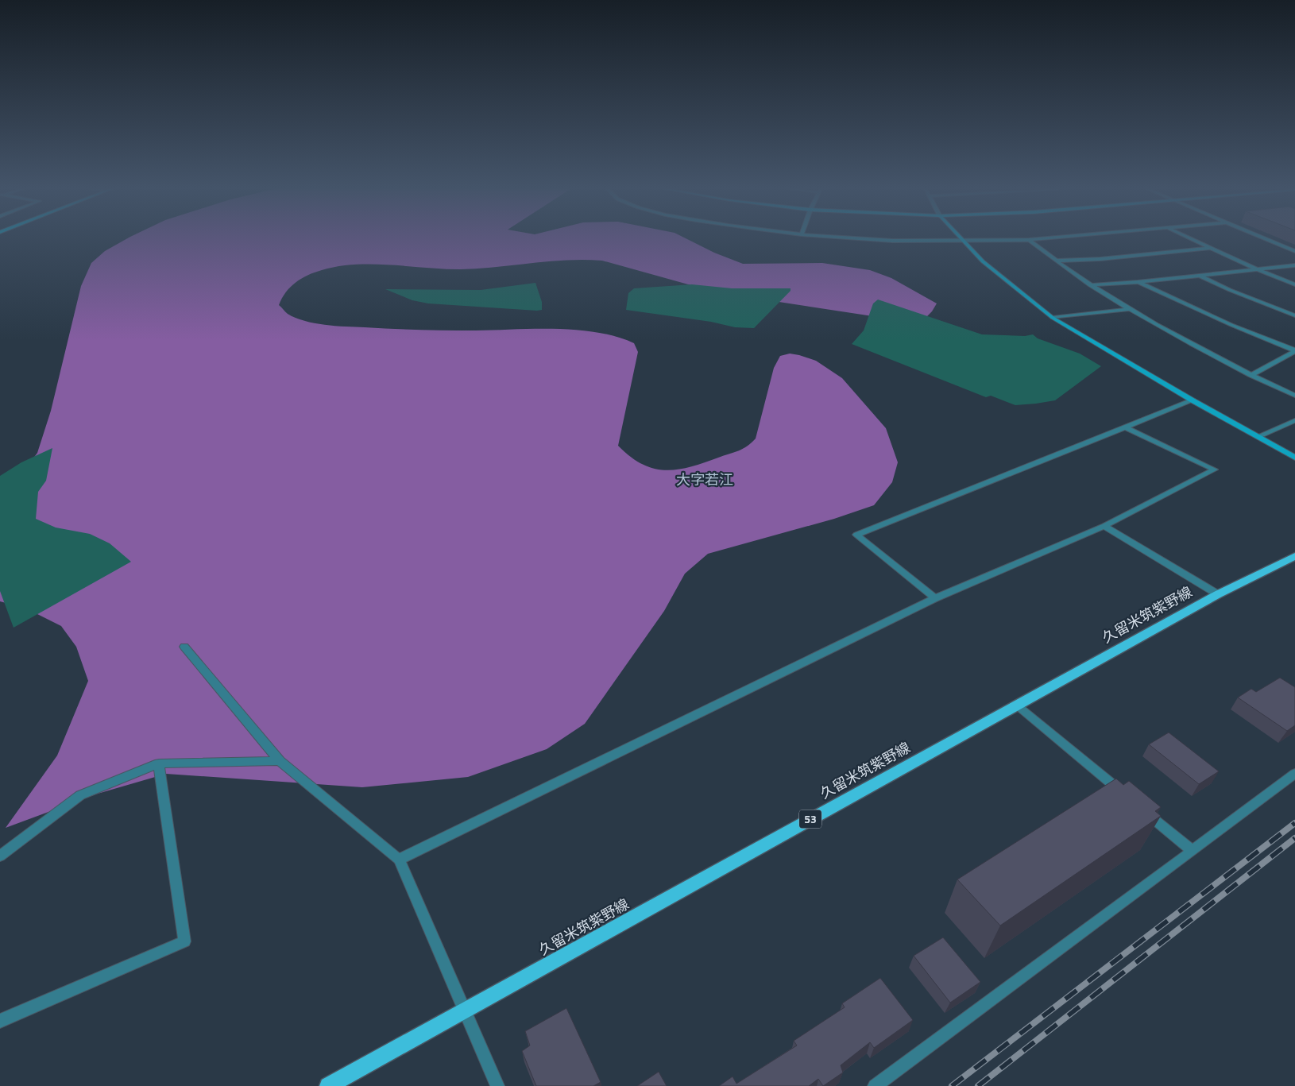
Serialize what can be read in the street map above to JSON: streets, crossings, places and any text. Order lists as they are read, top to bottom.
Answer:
{
  "streets": {
    "main road": ["久留米筑紫野線", "53"]
  },
  "districts": ["大字若江"]
}
